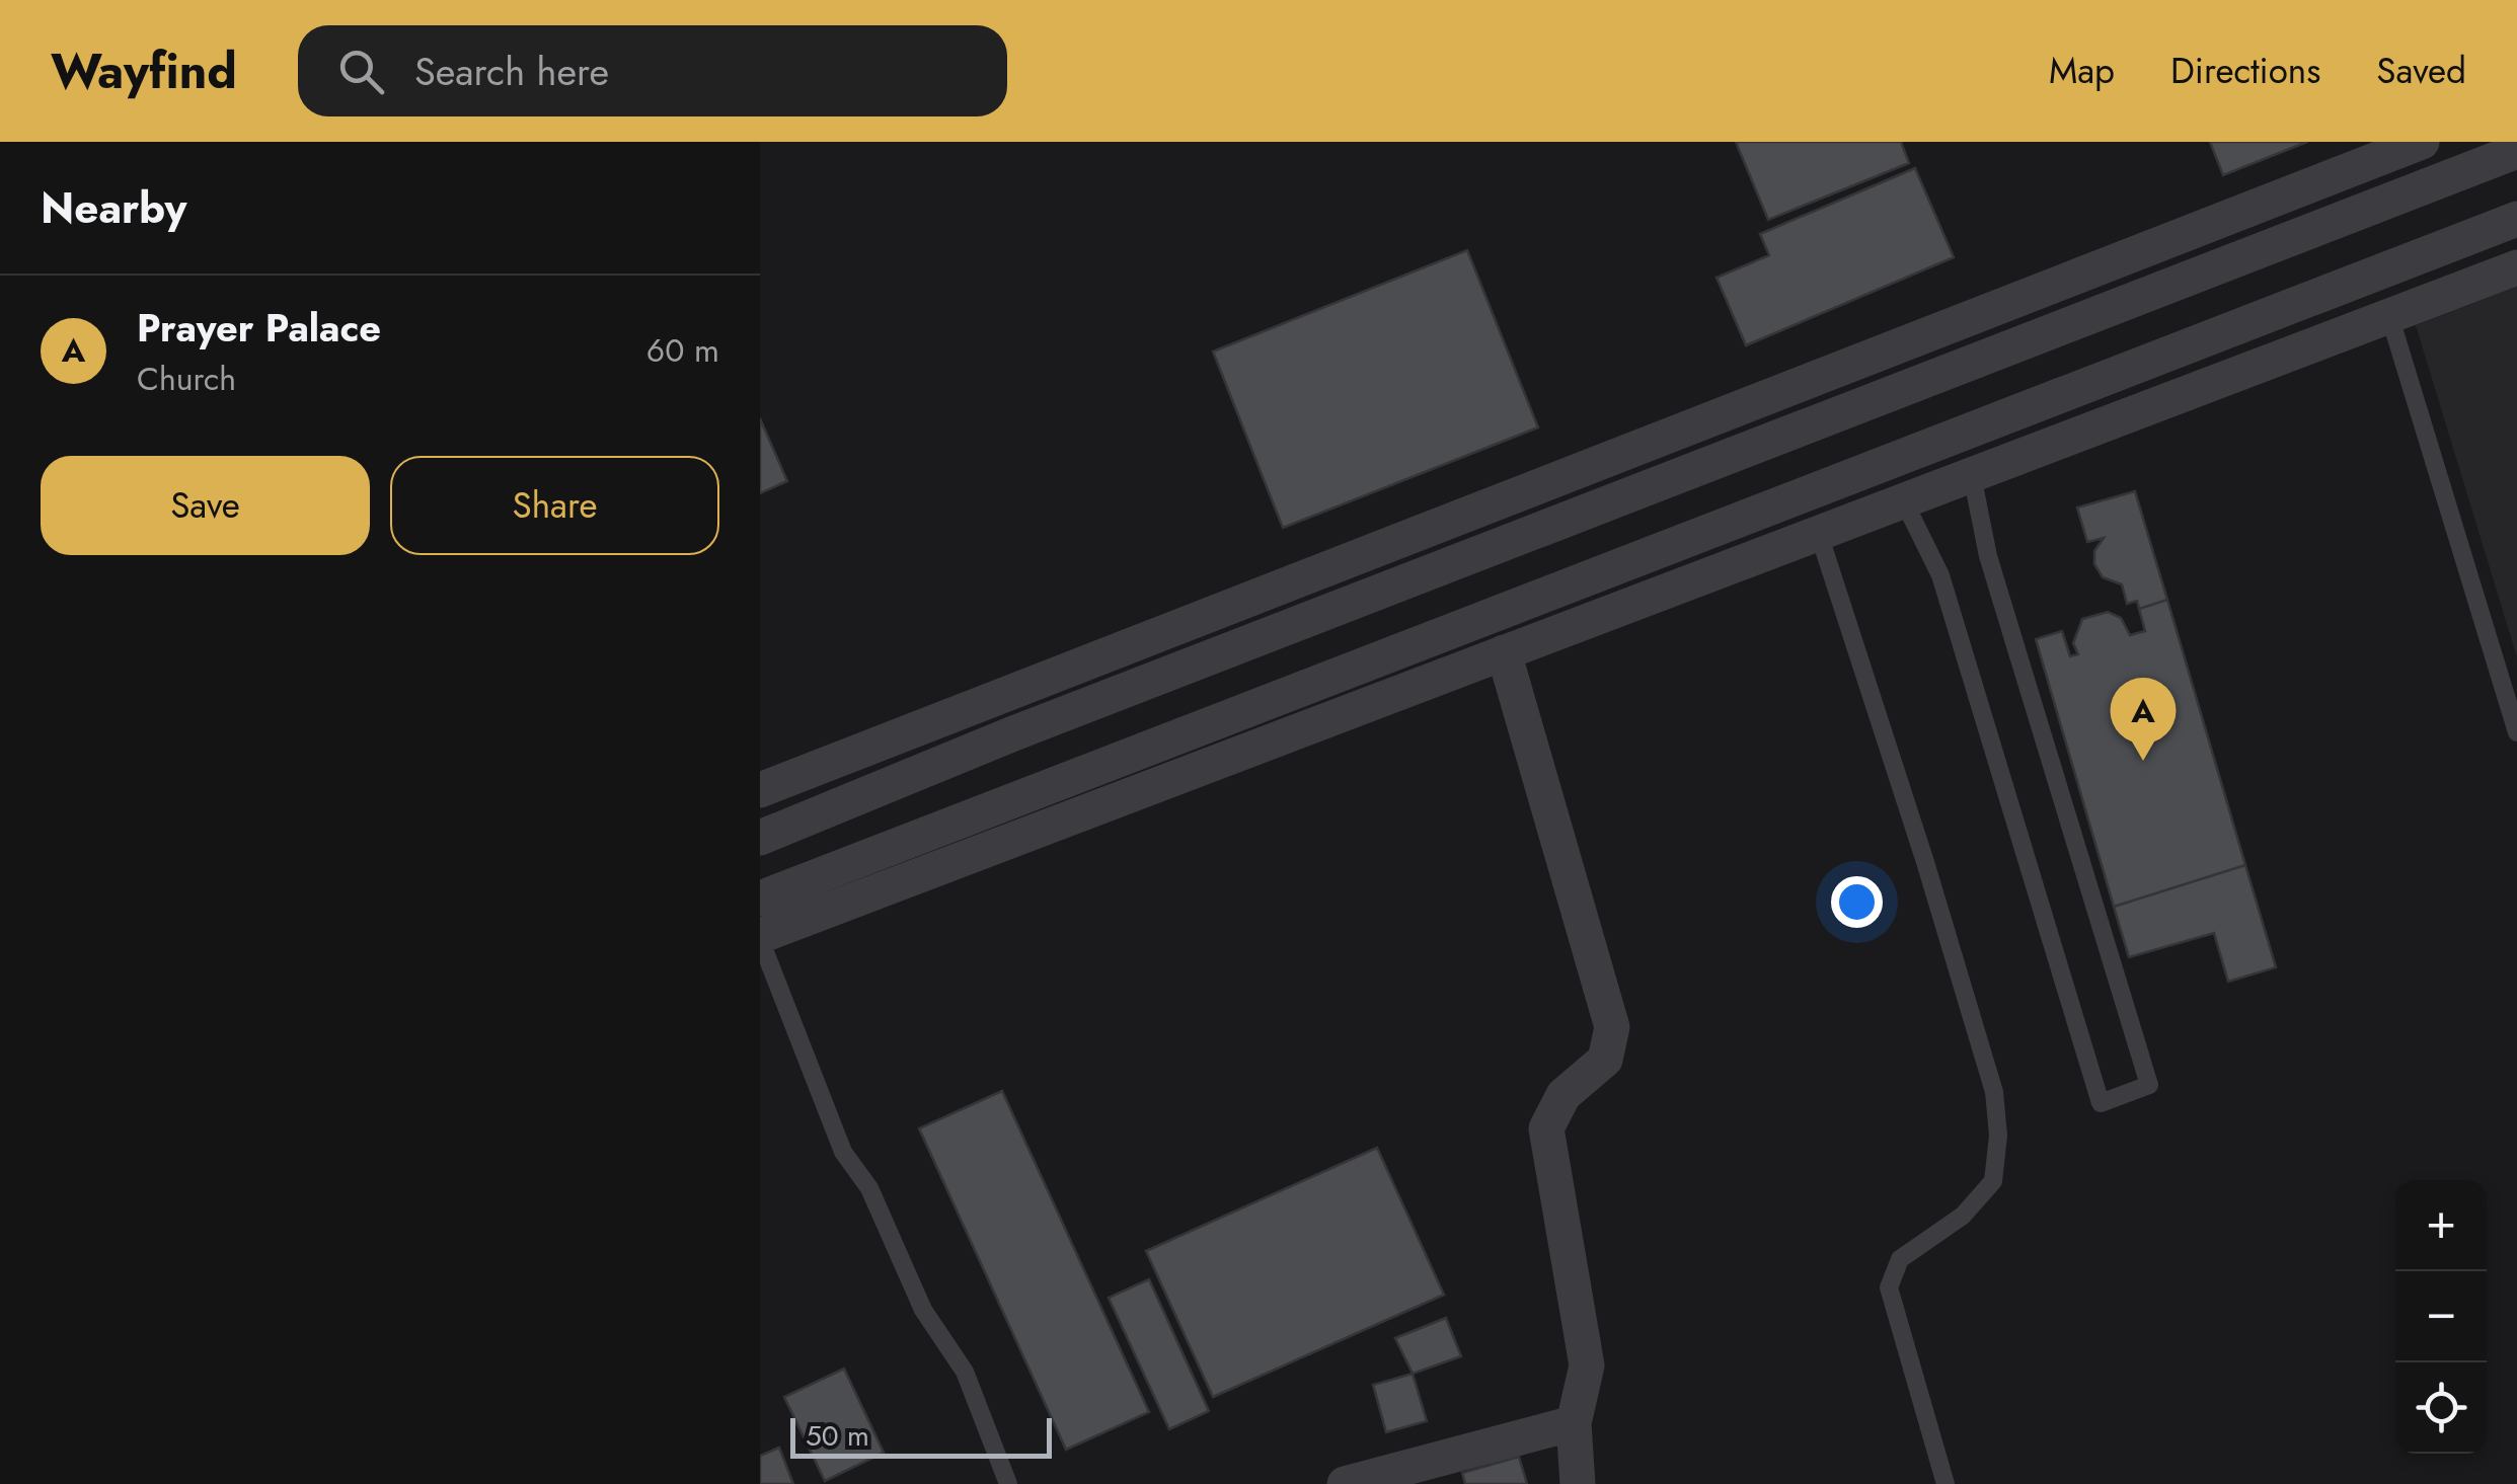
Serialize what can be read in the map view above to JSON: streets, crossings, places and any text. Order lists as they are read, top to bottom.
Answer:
{
  "scale_bar": "50 m",
  "page": {
    "header": "Wayfind",
    "search": "Search here",
    "nav": ["Map", "Directions", "Saved"],
    "heading": "Nearby",
    "list": [
      {
        "mark": "A",
        "name": "Prayer Palace",
        "note": "Church",
        "value": "60 m"
      }
    ],
    "buttons": ["Save", "Share"],
    "pins": "A",
    "map_buttons": ["+", "−"],
    "scale": "50 m"
  }
}
